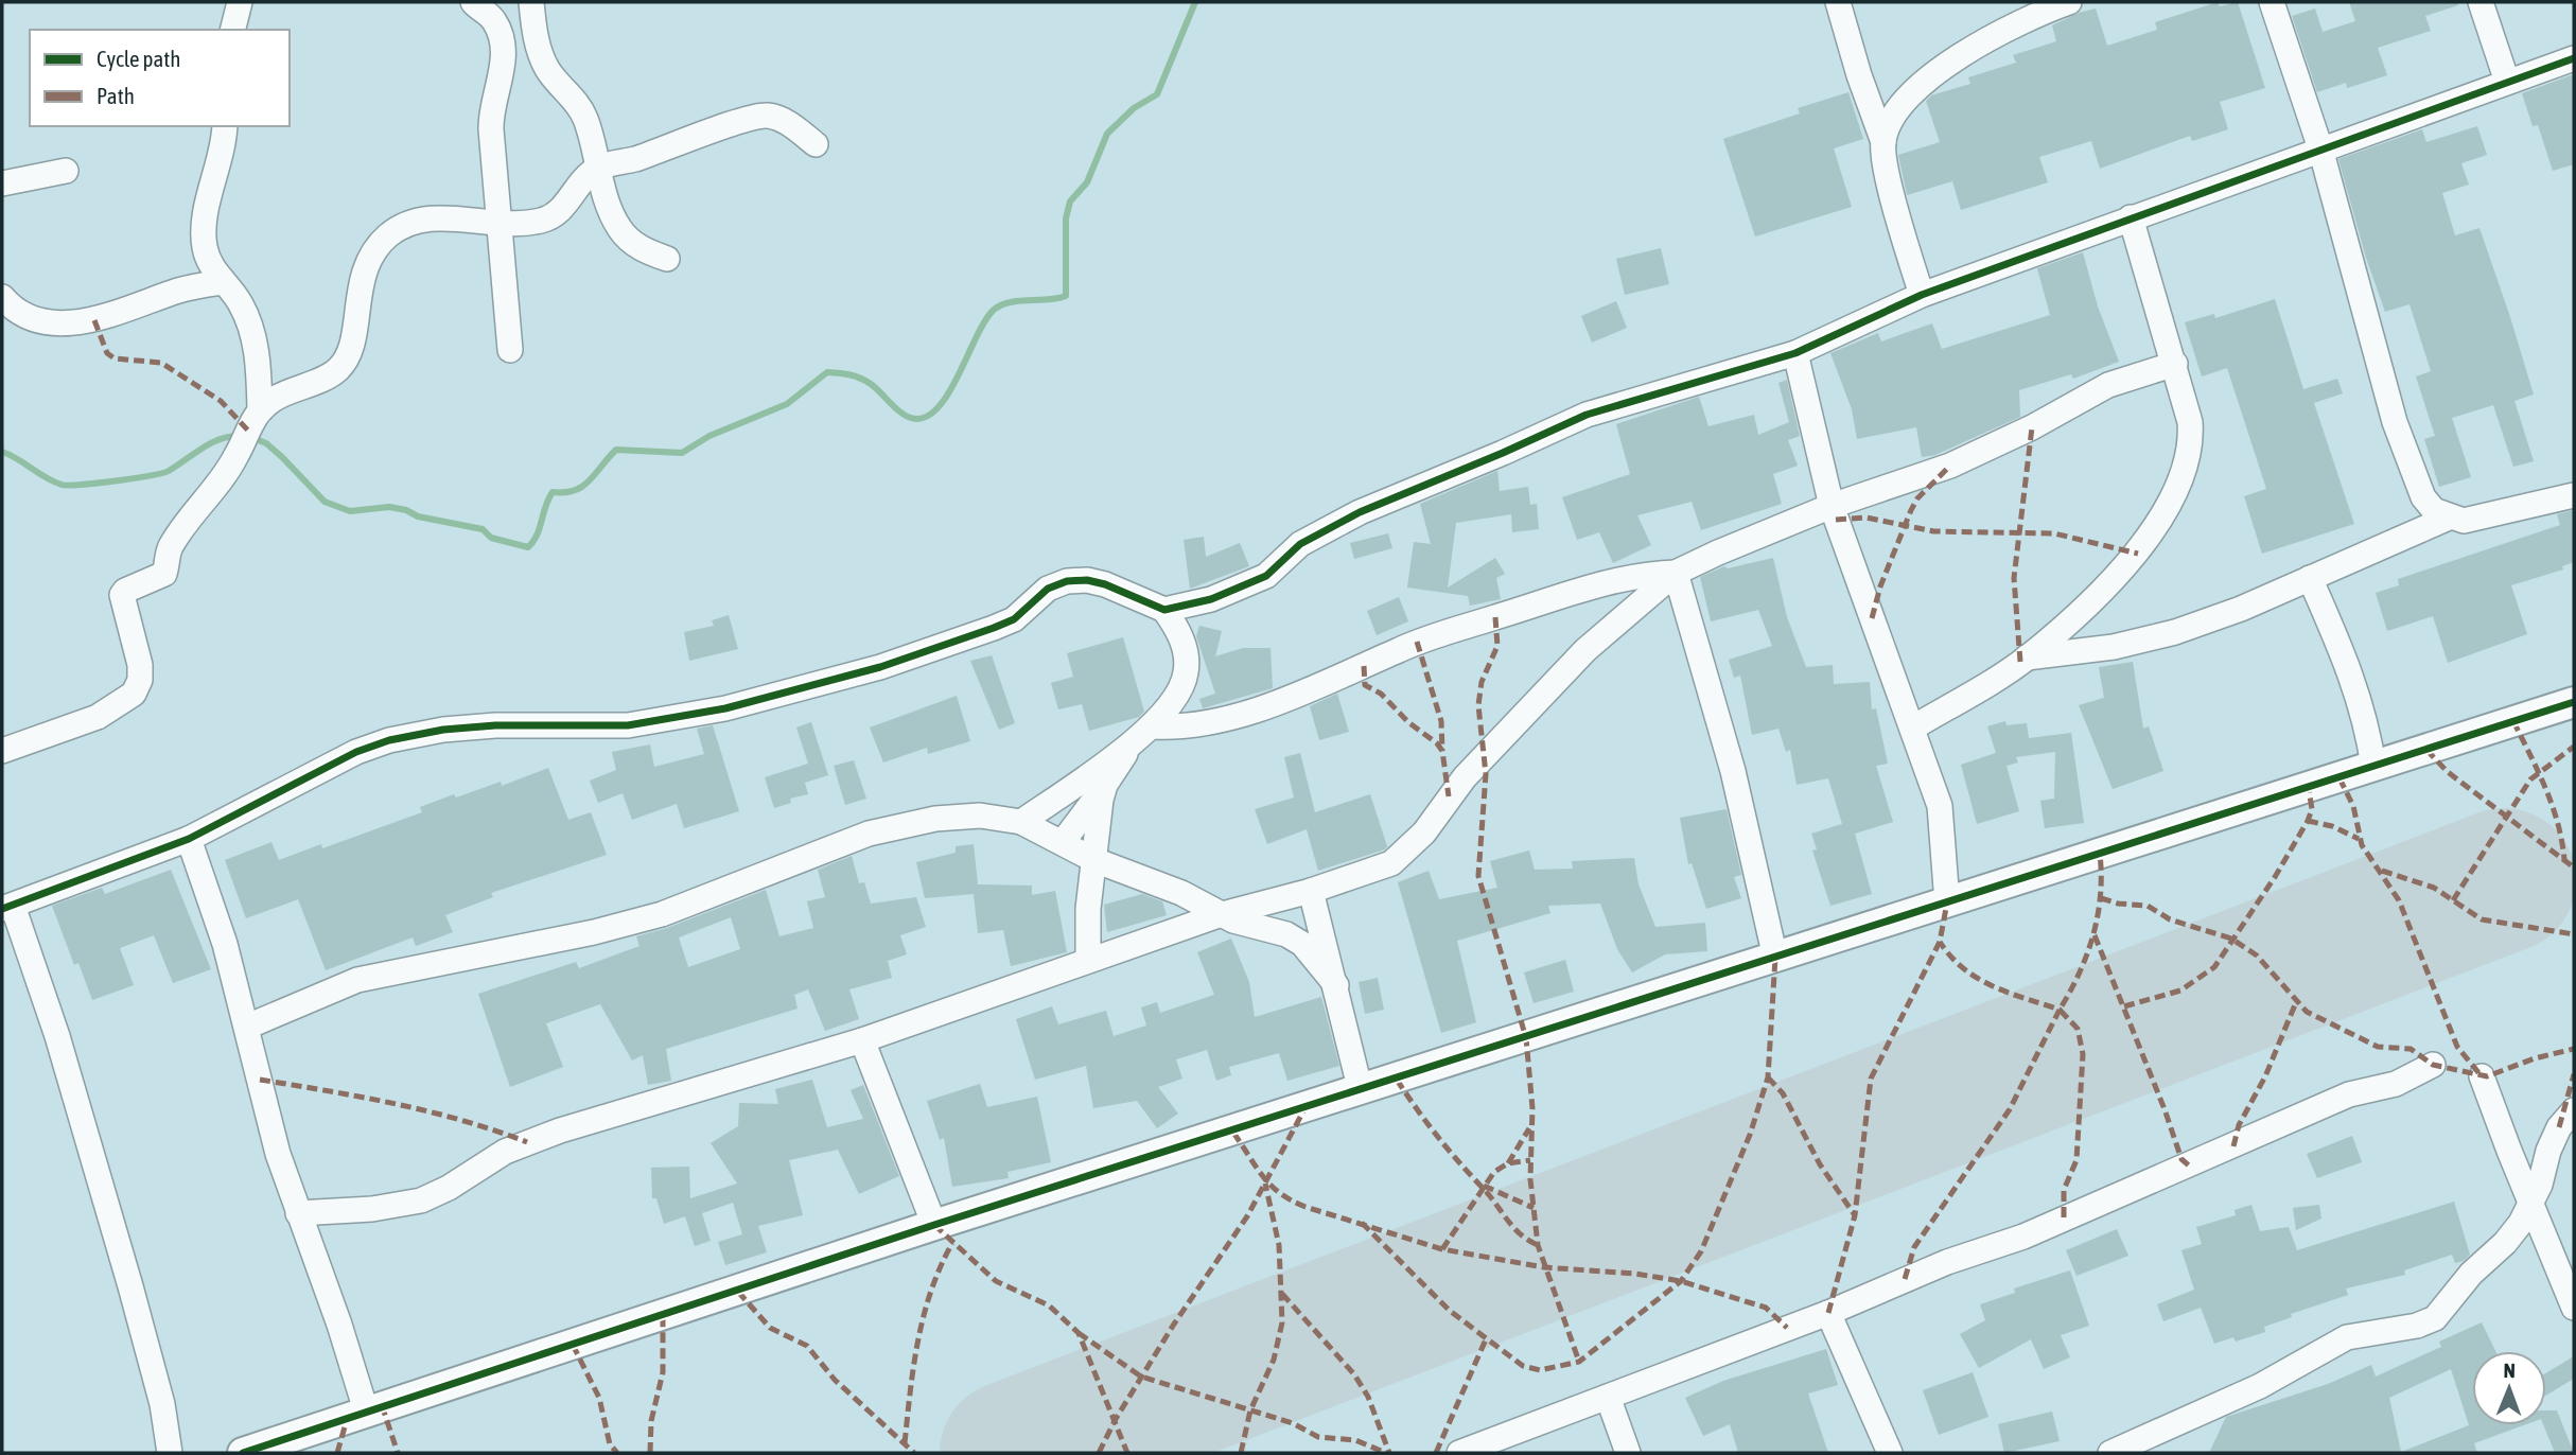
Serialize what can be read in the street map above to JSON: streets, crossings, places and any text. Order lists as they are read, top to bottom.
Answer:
{
  "legend": ["Cycle path", "Path"],
  "north": "top"
}
